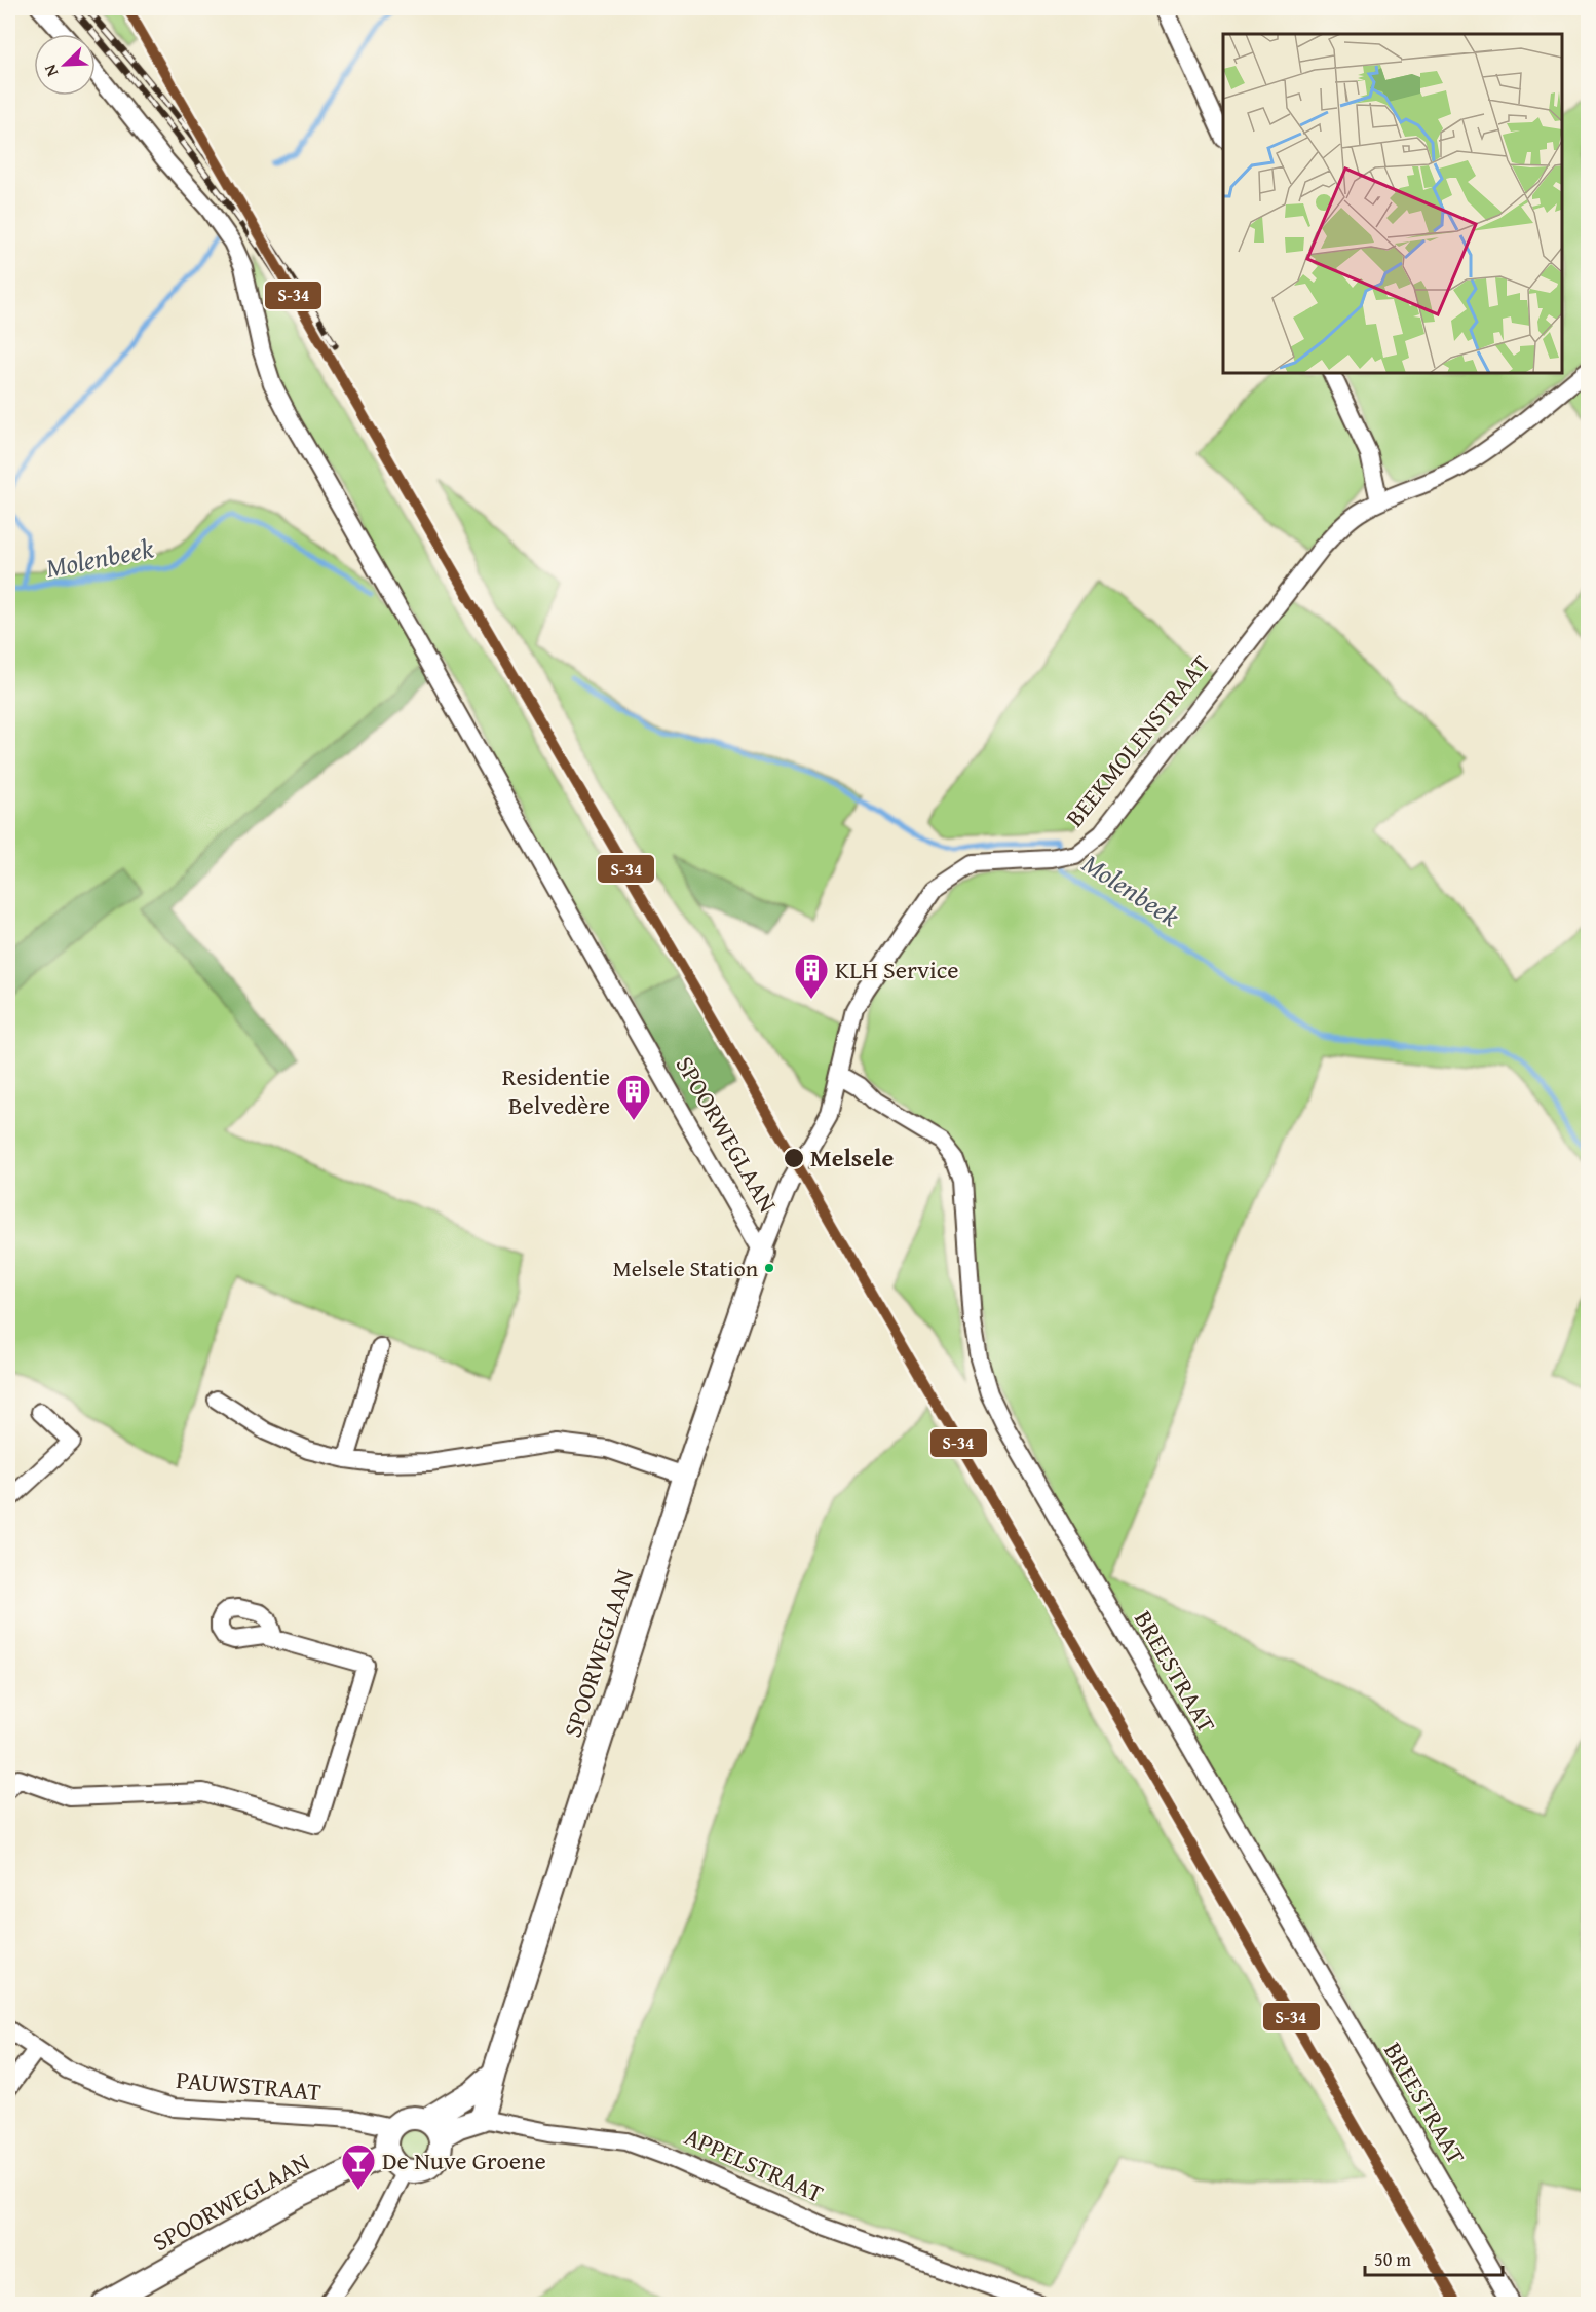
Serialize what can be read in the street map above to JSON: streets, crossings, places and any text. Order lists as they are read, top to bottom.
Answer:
{
  "streets": {
    "street": [
      "BEEKMOLENSTRAAT",
      "SPOORWEGLAAN",
      "BREESTRAAT",
      "PAUWSTRAAT",
      "APPELSTRAAT"
    ]
  },
  "crossings": [
    ["BEEKMOLENSTRAAT", "SPOORWEGLAAN"],
    ["BEEKMOLENSTRAAT", "BREESTRAAT"],
    ["SPOORWEGLAAN", "PAUWSTRAAT"],
    ["SPOORWEGLAAN", "APPELSTRAAT"]
  ],
  "water": ["Molenbeek"],
  "places": {
    "building": ["KLH Service", "Residentie Belvedère"],
    "other": ["Melsele", "Melsele Station"],
    "bar": ["De Nuve Groene"]
  },
  "lines": ["transit line S-34"],
  "scale_bar": "50 m",
  "north": "bottom left"
}
